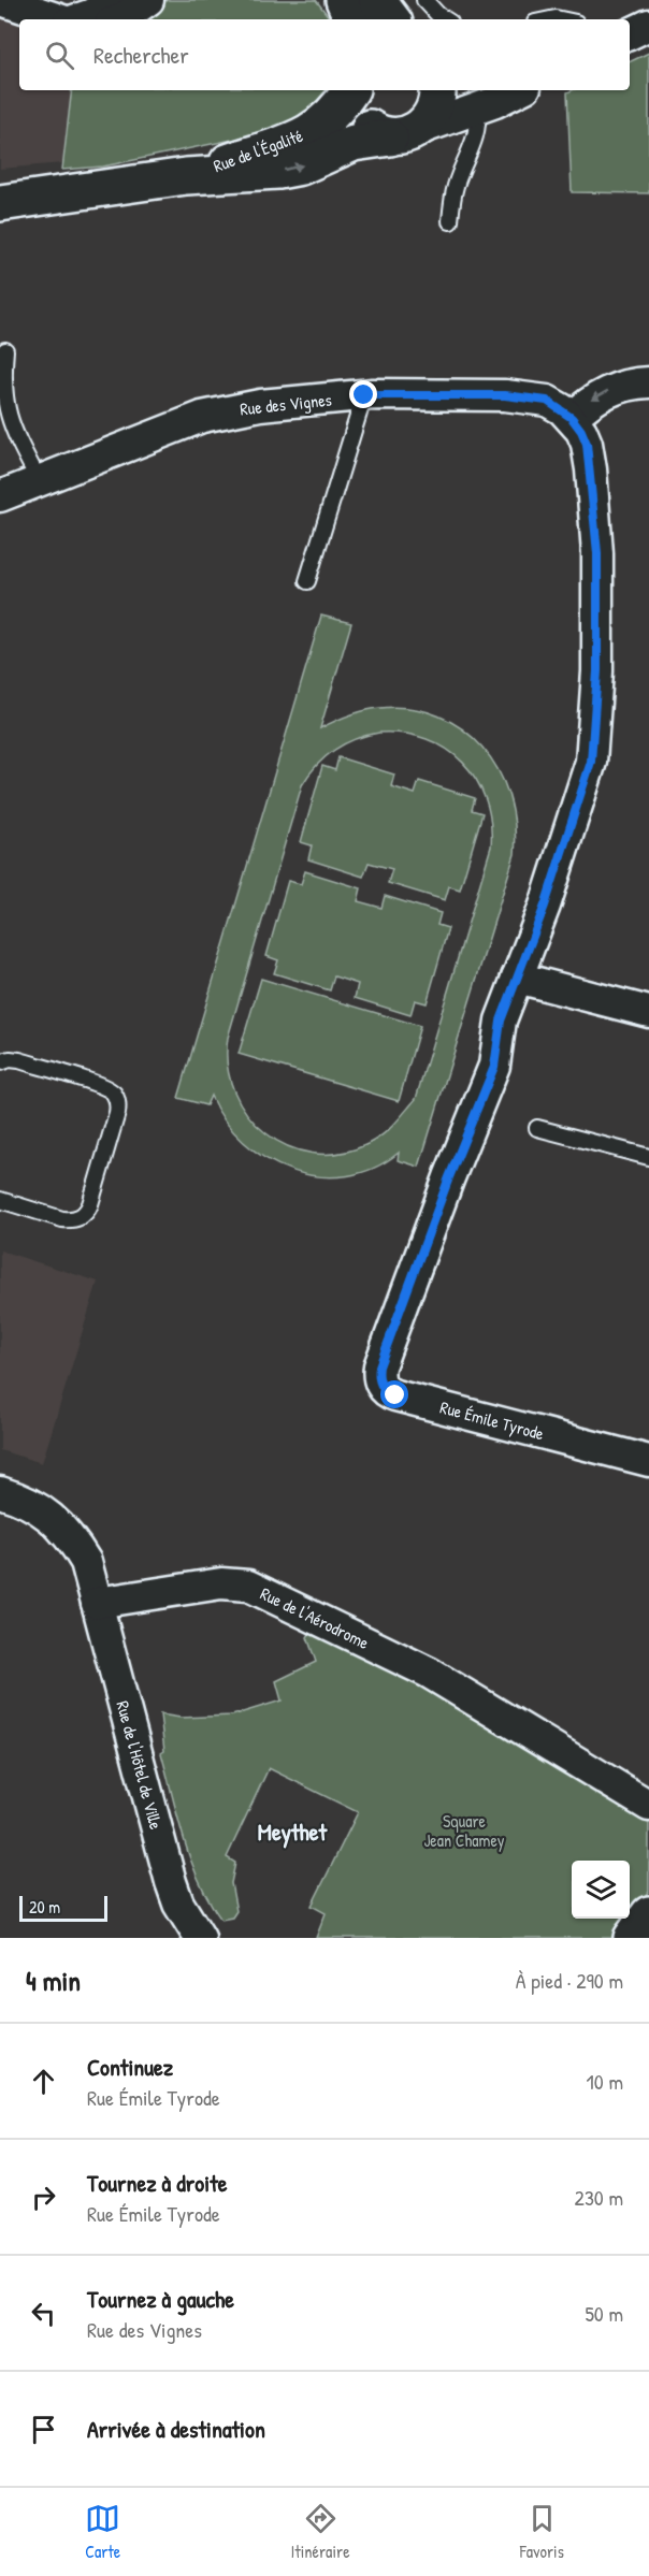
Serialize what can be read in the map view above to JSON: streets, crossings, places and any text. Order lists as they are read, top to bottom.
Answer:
{
  "streets": {
    "street": [
      "Rue de l'Égalité",
      "Rue des Vignes",
      "Rue Émile Tyrode",
      "Rue de l'Aérodrome",
      "Rue de l'Hôtel de Ville"
    ]
  },
  "crossings": [
    ["Rue des Vignes", "Rue Émile Tyrode"],
    ["Rue de l'Aérodrome", "Rue de l'Hôtel de Ville"]
  ],
  "districts": ["Meythet"],
  "parks": ["Square Jean Chamey"],
  "scale_bar": "20 m",
  "page": {
    "search": "Rechercher",
    "scale": "20 m",
    "heading": ["4 min", "À pied · 290 m"],
    "list": [
      ["Continuez", "Rue Émile Tyrode", "10 m"],
      ["Tournez à droite", "Rue Émile Tyrode", "230 m"],
      ["Tournez à gauche", "Rue des Vignes", "50 m"],
      "Arrivée à destination"
    ],
    "nav": ["Carte", "Itinéraire", "Favoris"]
  }
}
